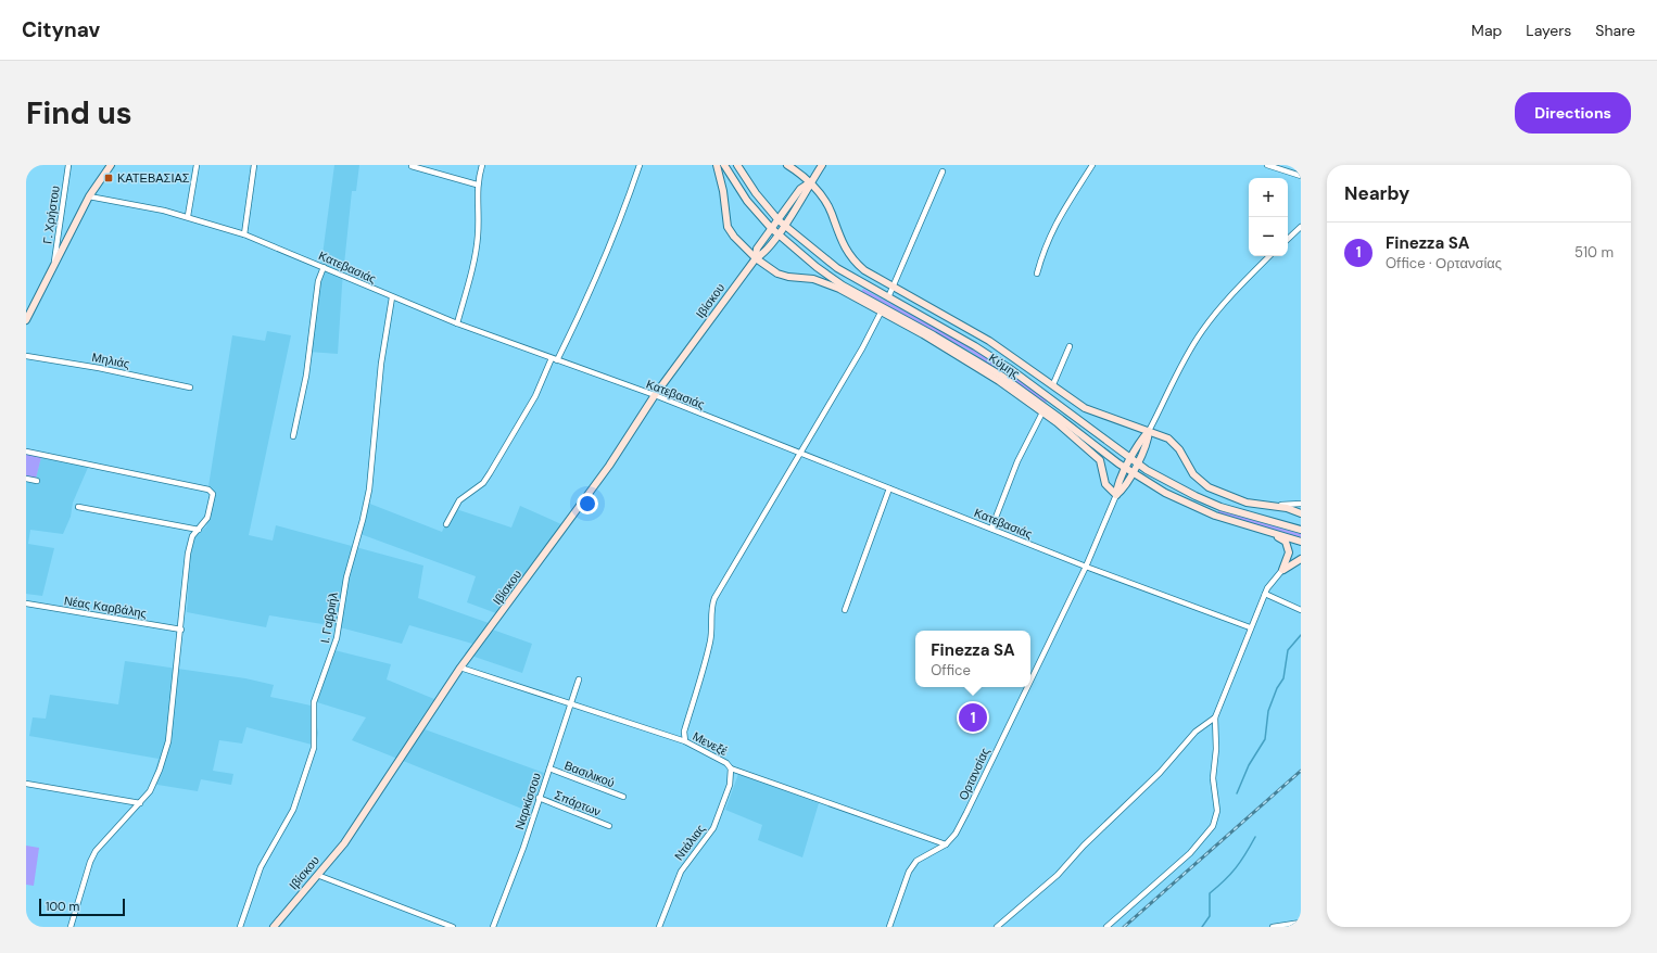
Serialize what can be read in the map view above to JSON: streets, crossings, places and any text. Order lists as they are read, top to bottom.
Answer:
{
  "streets": {
    "street": [
      "Γ. Χρήστου",
      "Κατεβασιάς",
      "Ιβίσκου",
      "Μηλιάς",
      "Κύμης",
      "Νέας Καρβάλης",
      "Ι. Γαβριήλ",
      "Μενεξέ",
      "Βασιλικού",
      "Ορτανσίας",
      "Ναρκίσσου",
      "Σπάρτων",
      "Ντάλιας"
    ]
  },
  "crossings": [
    ["Κατεβασιάς", "Ιβίσκου"],
    ["Κατεβασιάς", "Ι. Γαβριήλ"],
    ["Κατεβασιάς", "Ορτανσίας"],
    ["Ιβίσκου", "Κύμης"],
    ["Ιβίσκου", "Μενεξέ"],
    ["Μενεξέ", "Ορτανσίας"],
    ["Μενεξέ", "Ναρκίσσου"],
    ["Μενεξέ", "Ντάλιας"],
    ["Βασιλικού", "Ναρκίσσου"],
    ["Ναρκίσσου", "Σπάρτων"]
  ],
  "places": {
    "transit": ["ΚΑΤΕΒΑΣΙΑΣ"]
  },
  "scale_bar": "100 m",
  "page": {
    "header": "Citynav",
    "nav": ["Map", "Layers", "Share"],
    "buttons": "Directions",
    "title": "Find us",
    "heading": "Nearby",
    "map_buttons": ["+", "−"],
    "list": [
      {
        "mark": "1",
        "name": "Finezza SA",
        "note": "Office · Ορτανσίας",
        "value": "510 m"
      }
    ],
    "popup": ["Finezza SA", "Office"],
    "pins": "1",
    "scale": "100 m"
  }
}
